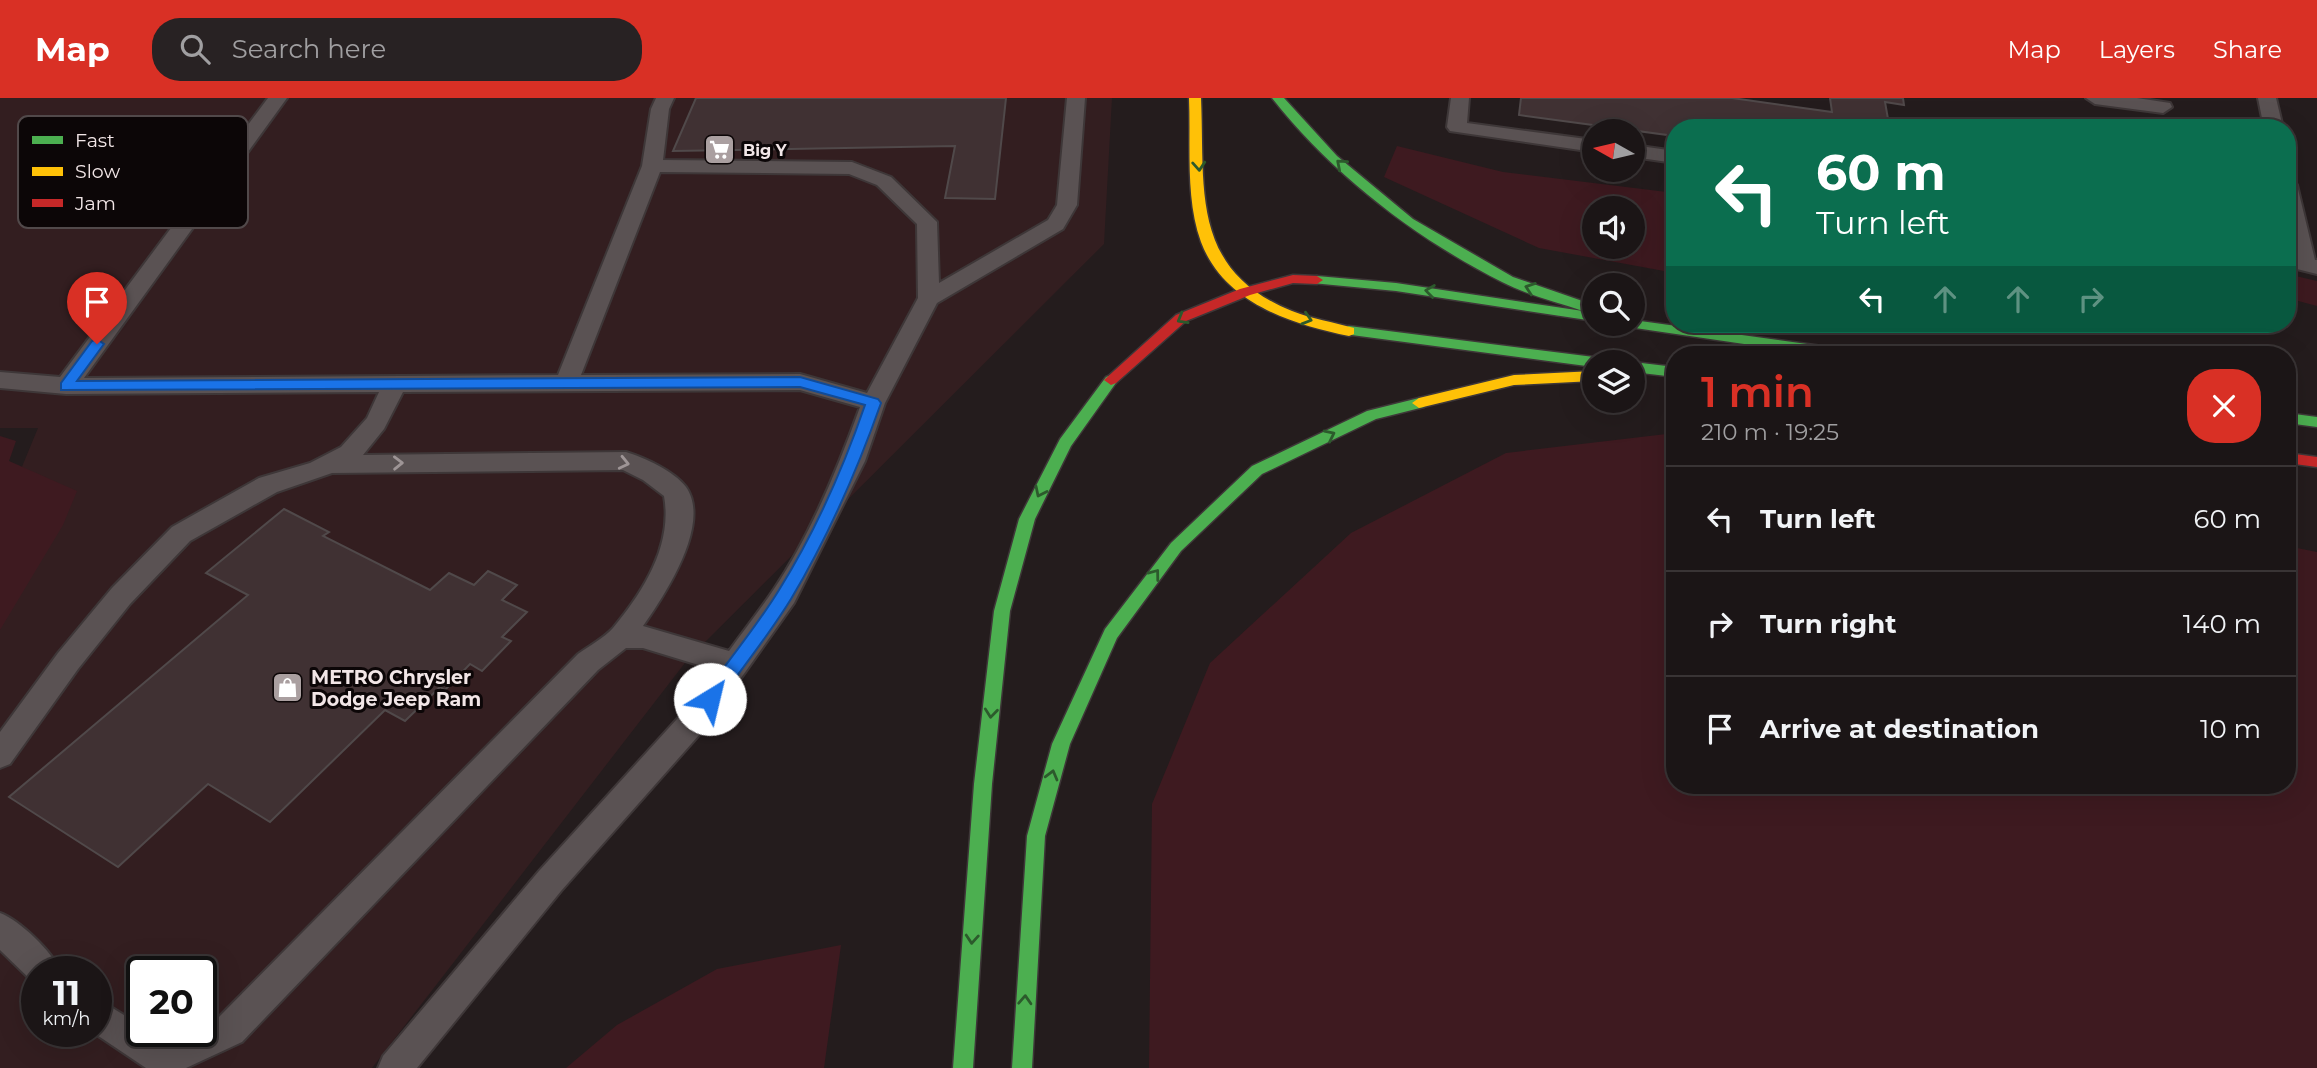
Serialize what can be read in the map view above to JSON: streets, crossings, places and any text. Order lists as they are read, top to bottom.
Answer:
{
  "places": {
    "supermarket": ["Big Y"],
    "shop": ["METRO Chrysler Dodge Jeep Ram"]
  },
  "legend": ["Fast", "Slow", "Jam"],
  "north": "left",
  "page": {
    "header": "Map",
    "search": "Search here",
    "nav": ["Map", "Layers", "Share"],
    "turn": ["60 m", "Turn left"],
    "heading": ["1 min", "210 m · 19:25"],
    "list": [
      {
        "name": "Turn left",
        "value": "60 m"
      },
      {
        "name": "Turn right",
        "value": "140 m"
      },
      {
        "name": "Arrive at destination",
        "value": "10 m"
      }
    ],
    "speed": "11 km/h",
    "limit": "20"
  }
}
